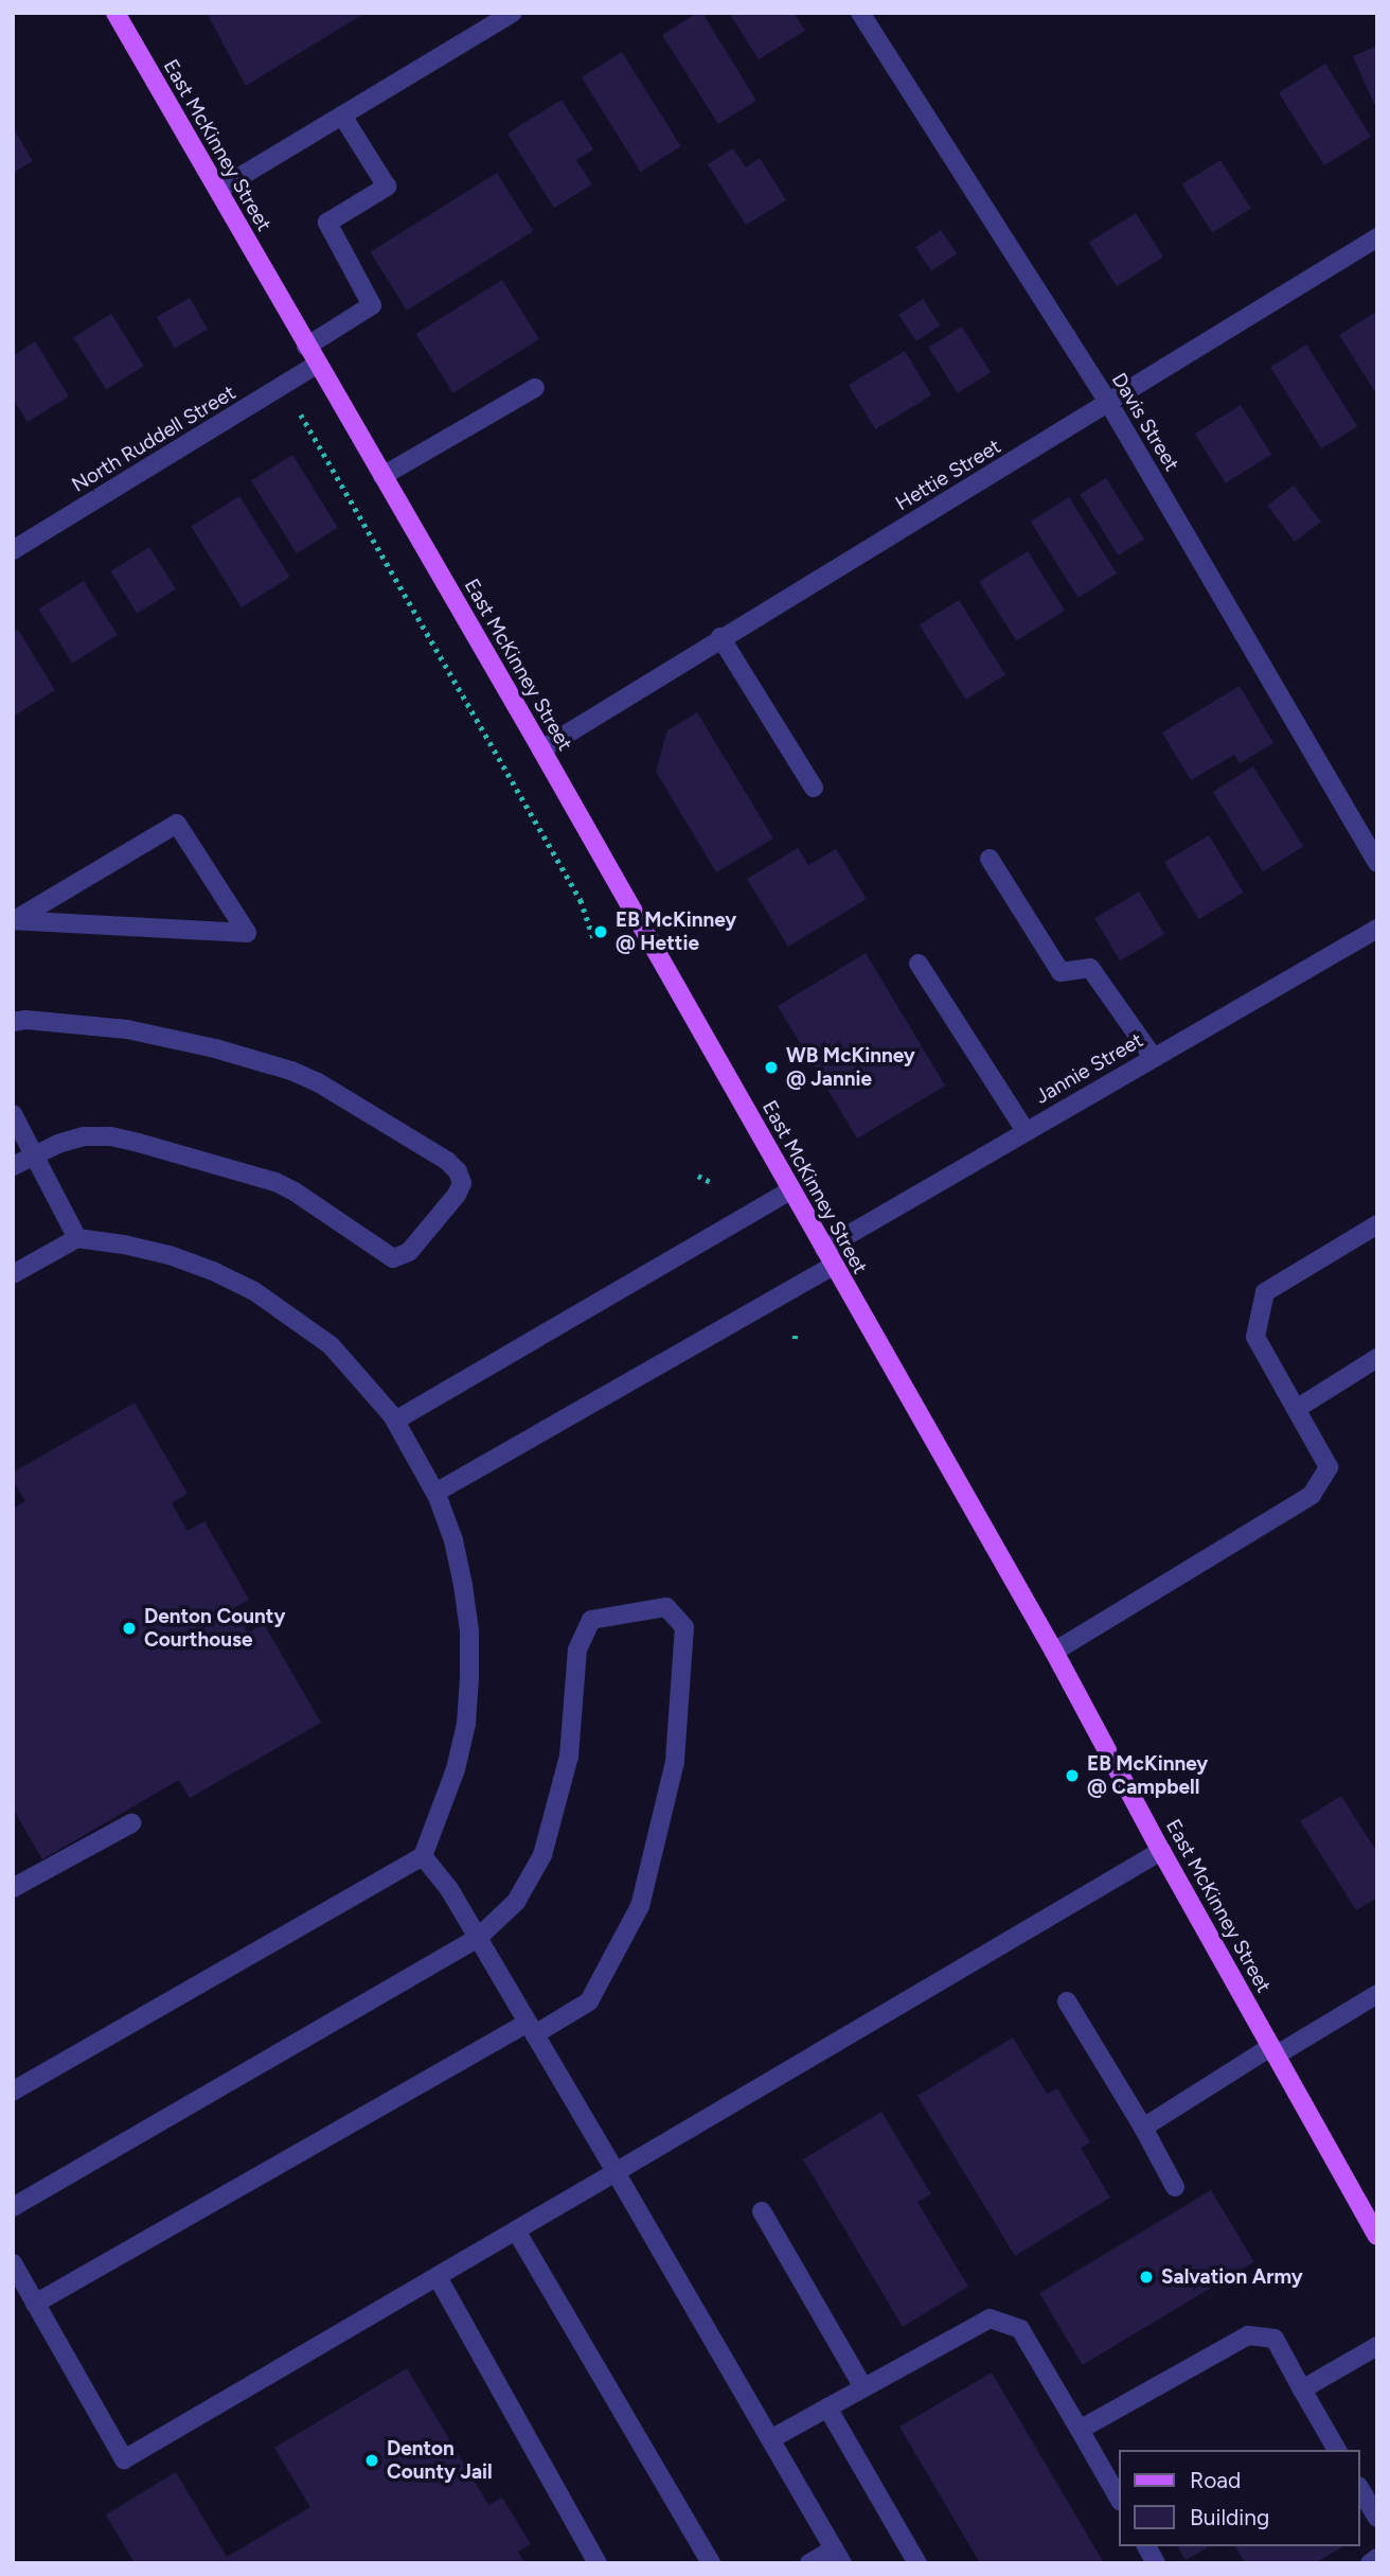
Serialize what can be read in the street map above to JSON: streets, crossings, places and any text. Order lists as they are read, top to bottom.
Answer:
{
  "streets": {
    "main road": ["East McKinney Street"],
    "street": [
      "Davis Street",
      "North Ruddell Street",
      "Hettie Street",
      "Jannie Street"
    ]
  },
  "crossings": [
    ["East McKinney Street", "North Ruddell Street"],
    ["East McKinney Street", "Hettie Street"],
    ["East McKinney Street", "Jannie Street"],
    ["Davis Street", "Hettie Street"]
  ],
  "places": [
    "EB McKinney @ Hettie",
    "WB McKinney @ Jannie",
    "Denton County Courthouse",
    "EB McKinney @ Campbell",
    "Salvation Army",
    "Denton County Jail"
  ],
  "legend": ["Road", "Building"]
}
